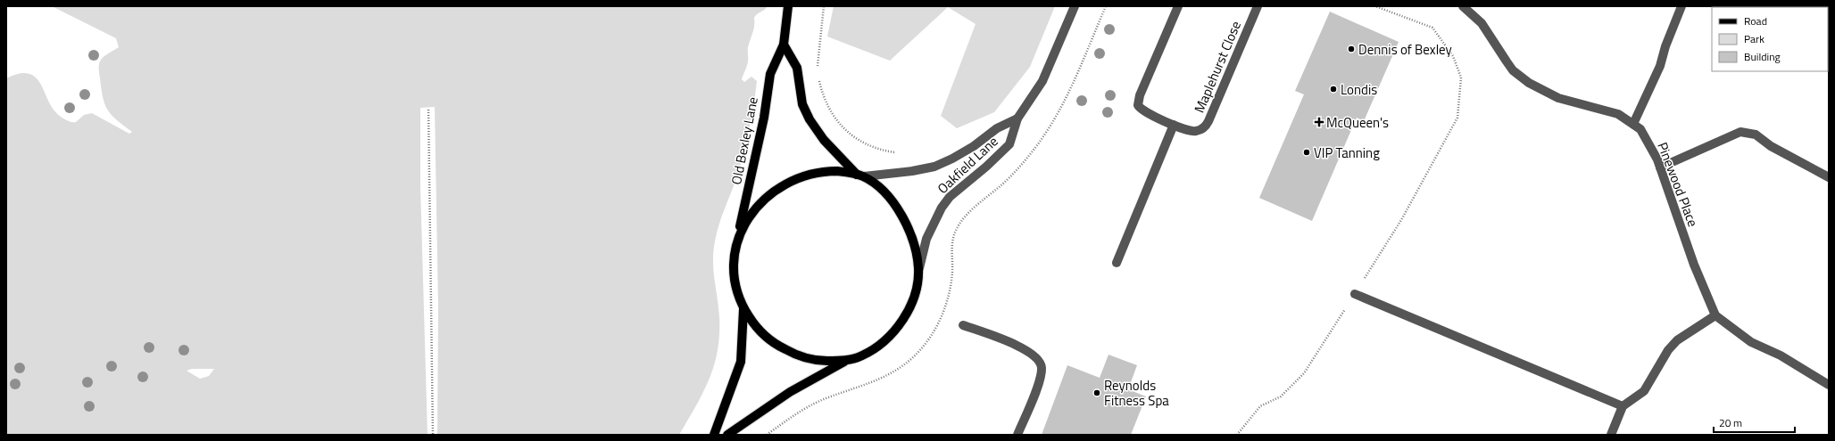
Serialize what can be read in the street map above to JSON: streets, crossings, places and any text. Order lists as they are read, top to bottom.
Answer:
{
  "streets": {
    "main road": ["Old Bexley Lane"],
    "street": ["Maplehurst Close", "Oakfield Lane", "Pinewood Place"]
  },
  "places": {
    "other": [
      "Dennis of Bexley",
      "Londis",
      "VIP Tanning",
      "Reynolds Fitness Spa"
    ],
    "health": ["McQueen's"]
  },
  "legend": ["Road", "Park", "Building"],
  "scale_bar": "20 m"
}
